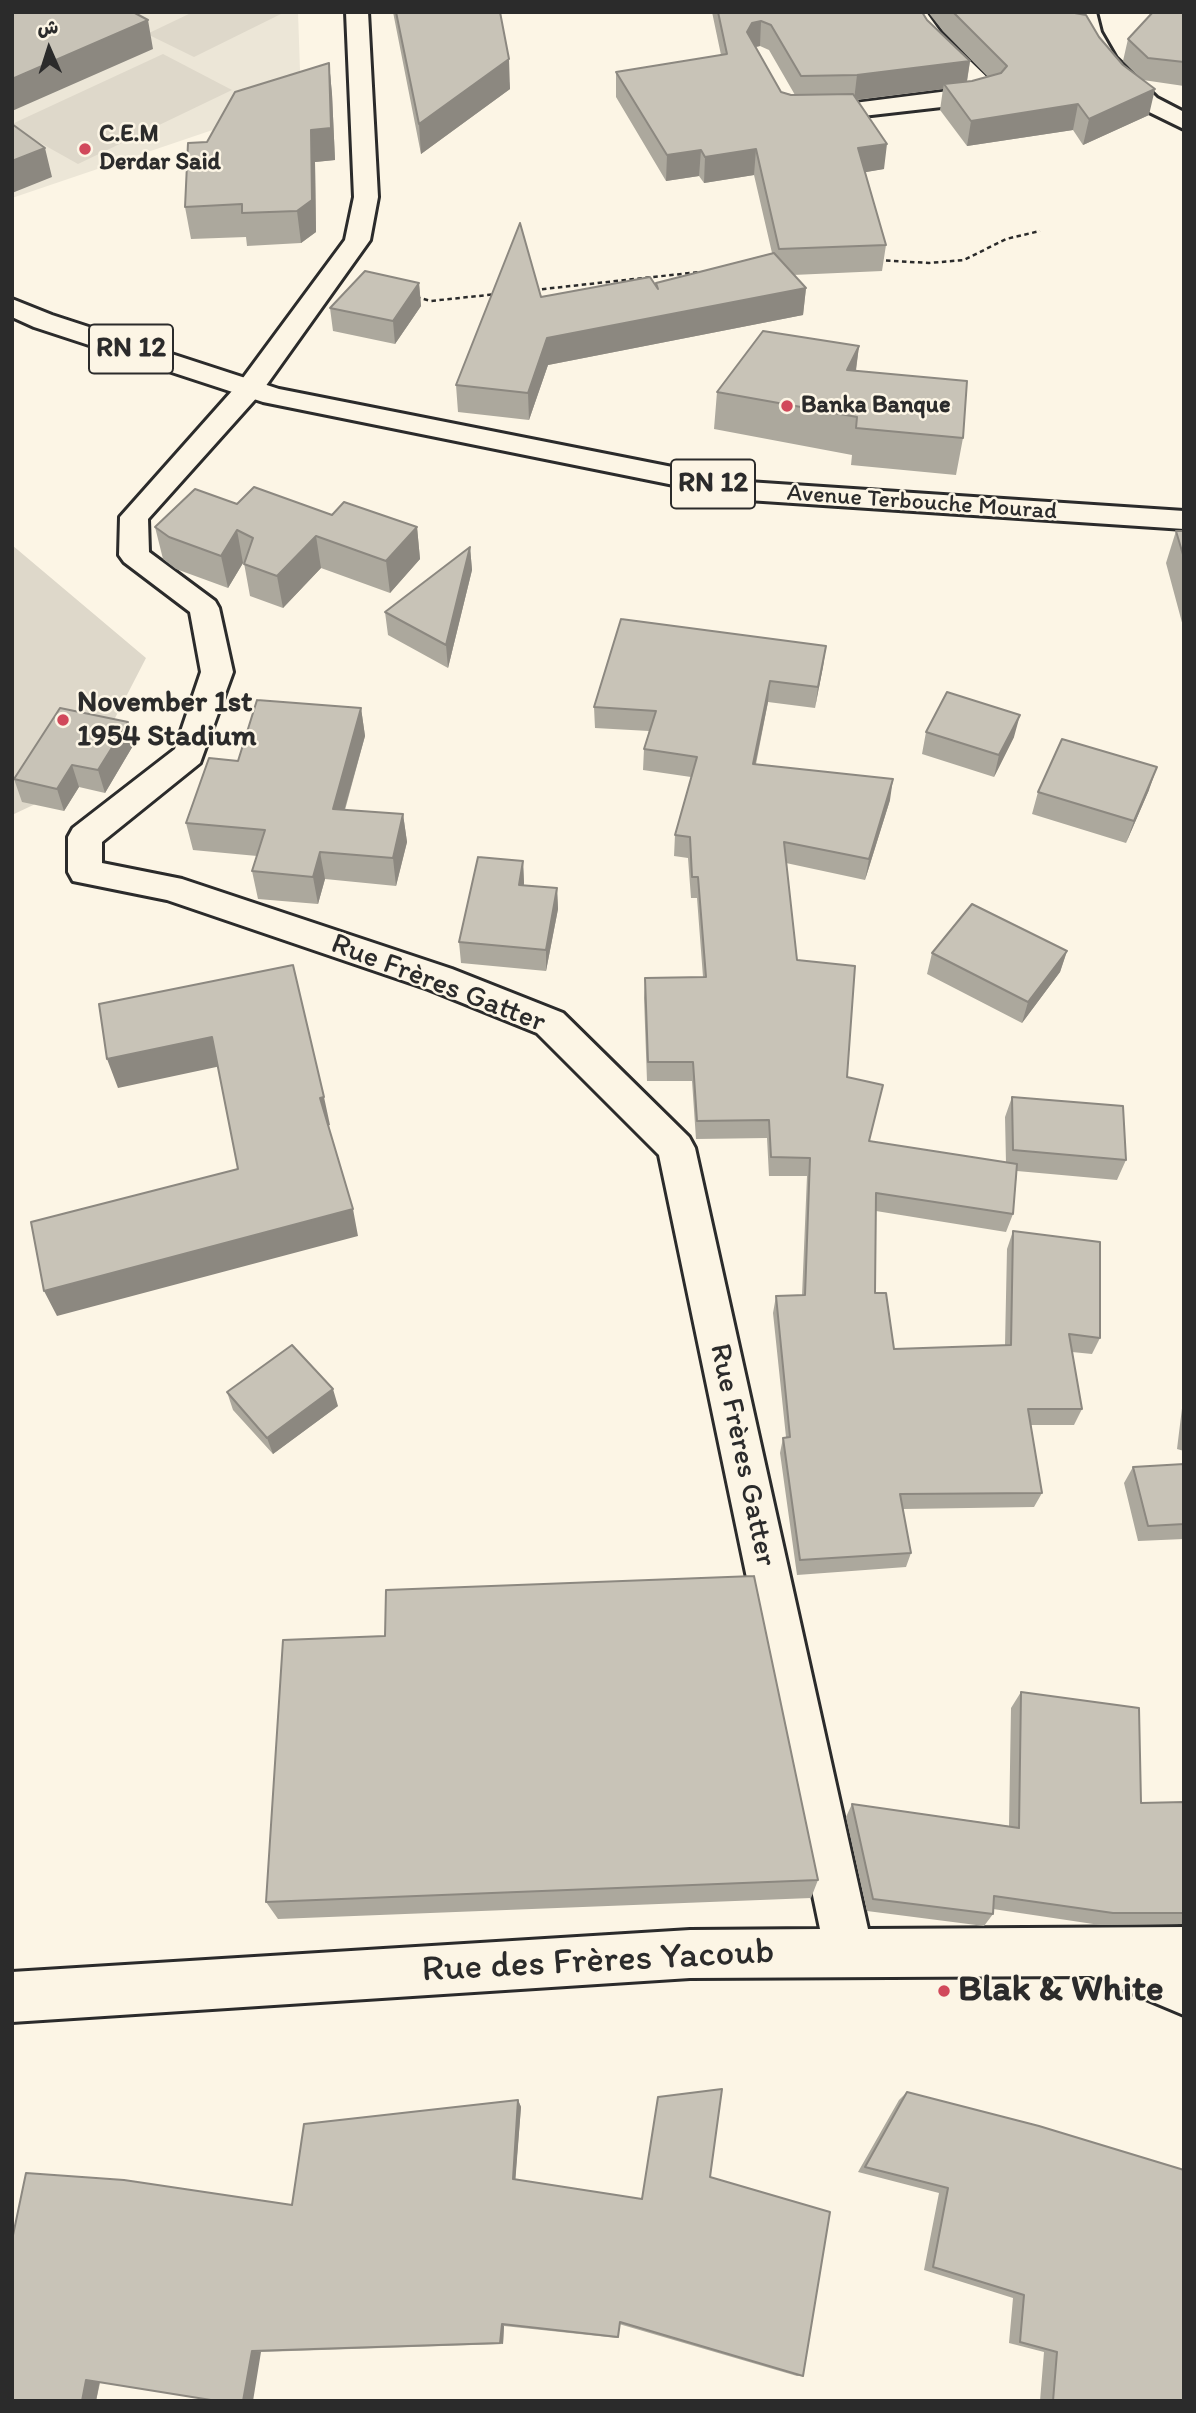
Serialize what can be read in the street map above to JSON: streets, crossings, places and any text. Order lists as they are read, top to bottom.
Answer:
{
  "streets": {
    "street": [
      "RN 12",
      "Avenue Terbouche Mourad",
      "Rue Frères Gatter",
      "Rue des Frères Yacoub"
    ]
  },
  "crossings": [
    ["RN 12", "Avenue Terbouche Mourad"],
    ["RN 12", "Rue Frères Gatter"],
    ["Avenue Terbouche Mourad", "Rue Frères Gatter"],
    ["Rue Frères Gatter", "Rue des Frères Yacoub"]
  ],
  "places": [
    "C.E.M Derdar Said",
    "Banka Banque",
    "November 1st 1954 Stadium",
    "Blak & White"
  ],
  "north": "top"
}
